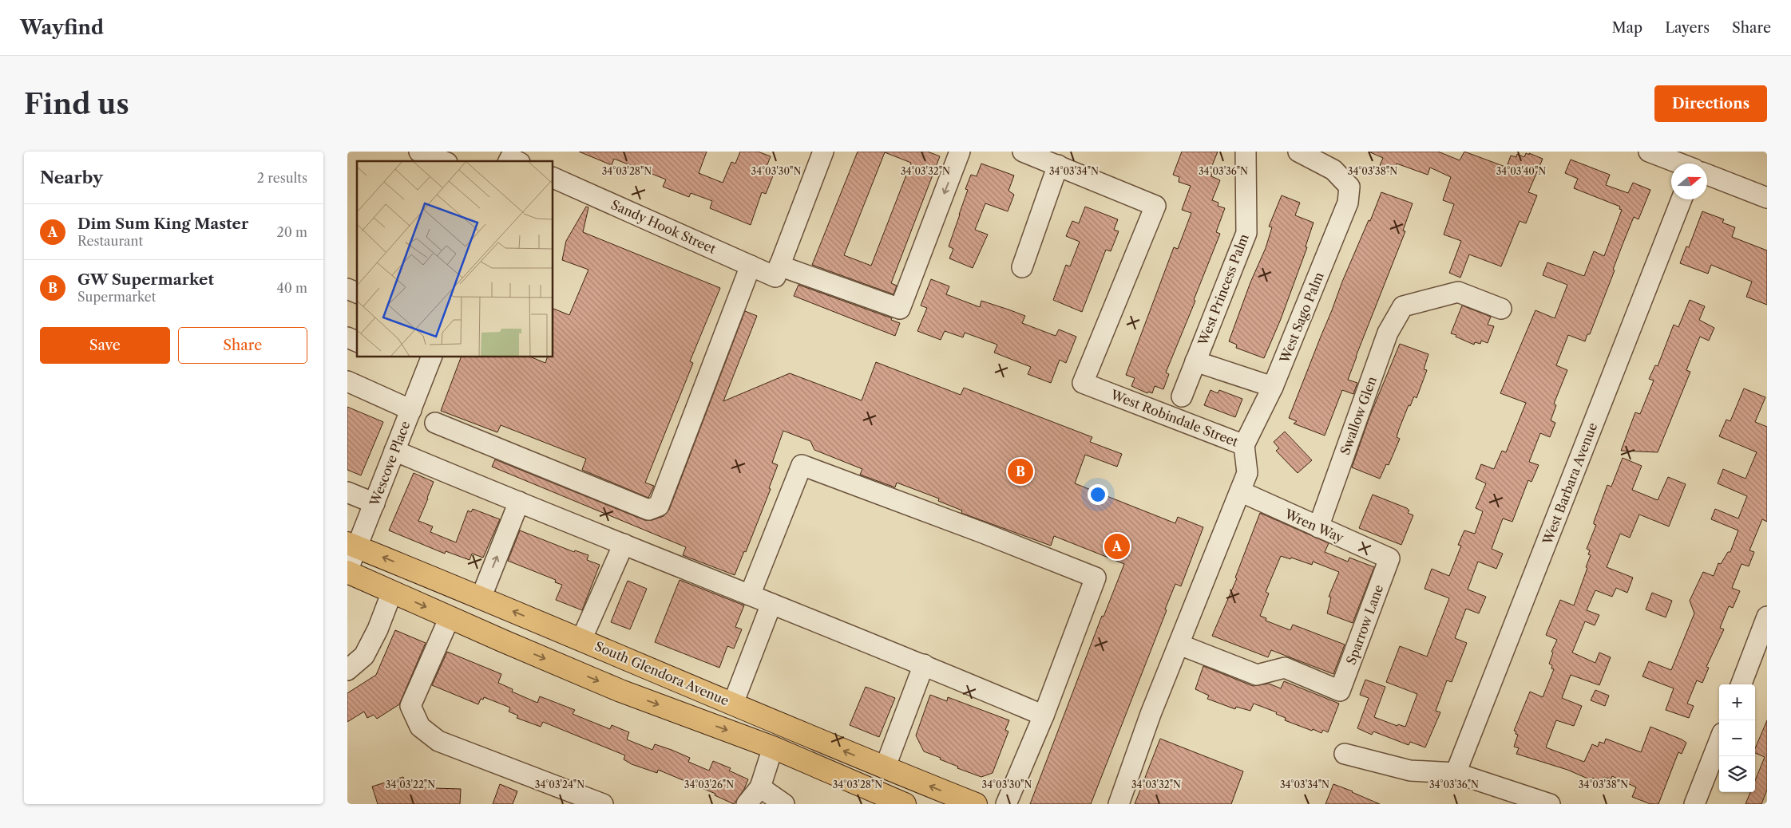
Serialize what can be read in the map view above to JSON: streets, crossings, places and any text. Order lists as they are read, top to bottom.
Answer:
{
  "streets": {
    "main road": ["South Glendora Avenue"],
    "street": [
      "Sandy Hook Street",
      "West Princess Palm",
      "West Sago Palm",
      "Swallow Glen",
      "West Robindale Street",
      "Wescove Place",
      "West Barbara Avenue",
      "Wren Way",
      "Sparrow Lane"
    ]
  },
  "crossings": [
    ["West Sago Palm", "West Robindale Street"],
    ["Swallow Glen", "Wren Way"],
    ["West Robindale Street", "Wren Way"],
    ["West Robindale Street", "Sparrow Lane"],
    ["Wescove Place", "South Glendora Avenue"],
    ["Wren Way", "Sparrow Lane"]
  ],
  "north": "right",
  "page": {
    "header": "Wayfind",
    "nav": ["Map", "Layers", "Share"],
    "buttons": [
      "Directions",
      ["Save", "Share"]
    ],
    "title": "Find us",
    "heading": ["Nearby", "2 results"],
    "list": [
      {
        "mark": "A",
        "name": "Dim Sum King Master",
        "note": "Restaurant",
        "value": "20 m"
      },
      {
        "mark": "B",
        "name": "GW Supermarket",
        "note": "Supermarket",
        "value": "40 m"
      }
    ],
    "pins": ["B", "A"],
    "map_buttons": ["+", "−"]
  },
  "coordinates": [
    "34°03'28\"N",
    "34°03'30\"N",
    "34°03'32\"N",
    "34°03'36\"N",
    "34°03'40\"N",
    "34°03'34\"N",
    "34°03'38\"N",
    "34°03'22\"N",
    "34°03'24\"N",
    "34°03'26\"N"
  ]
}
